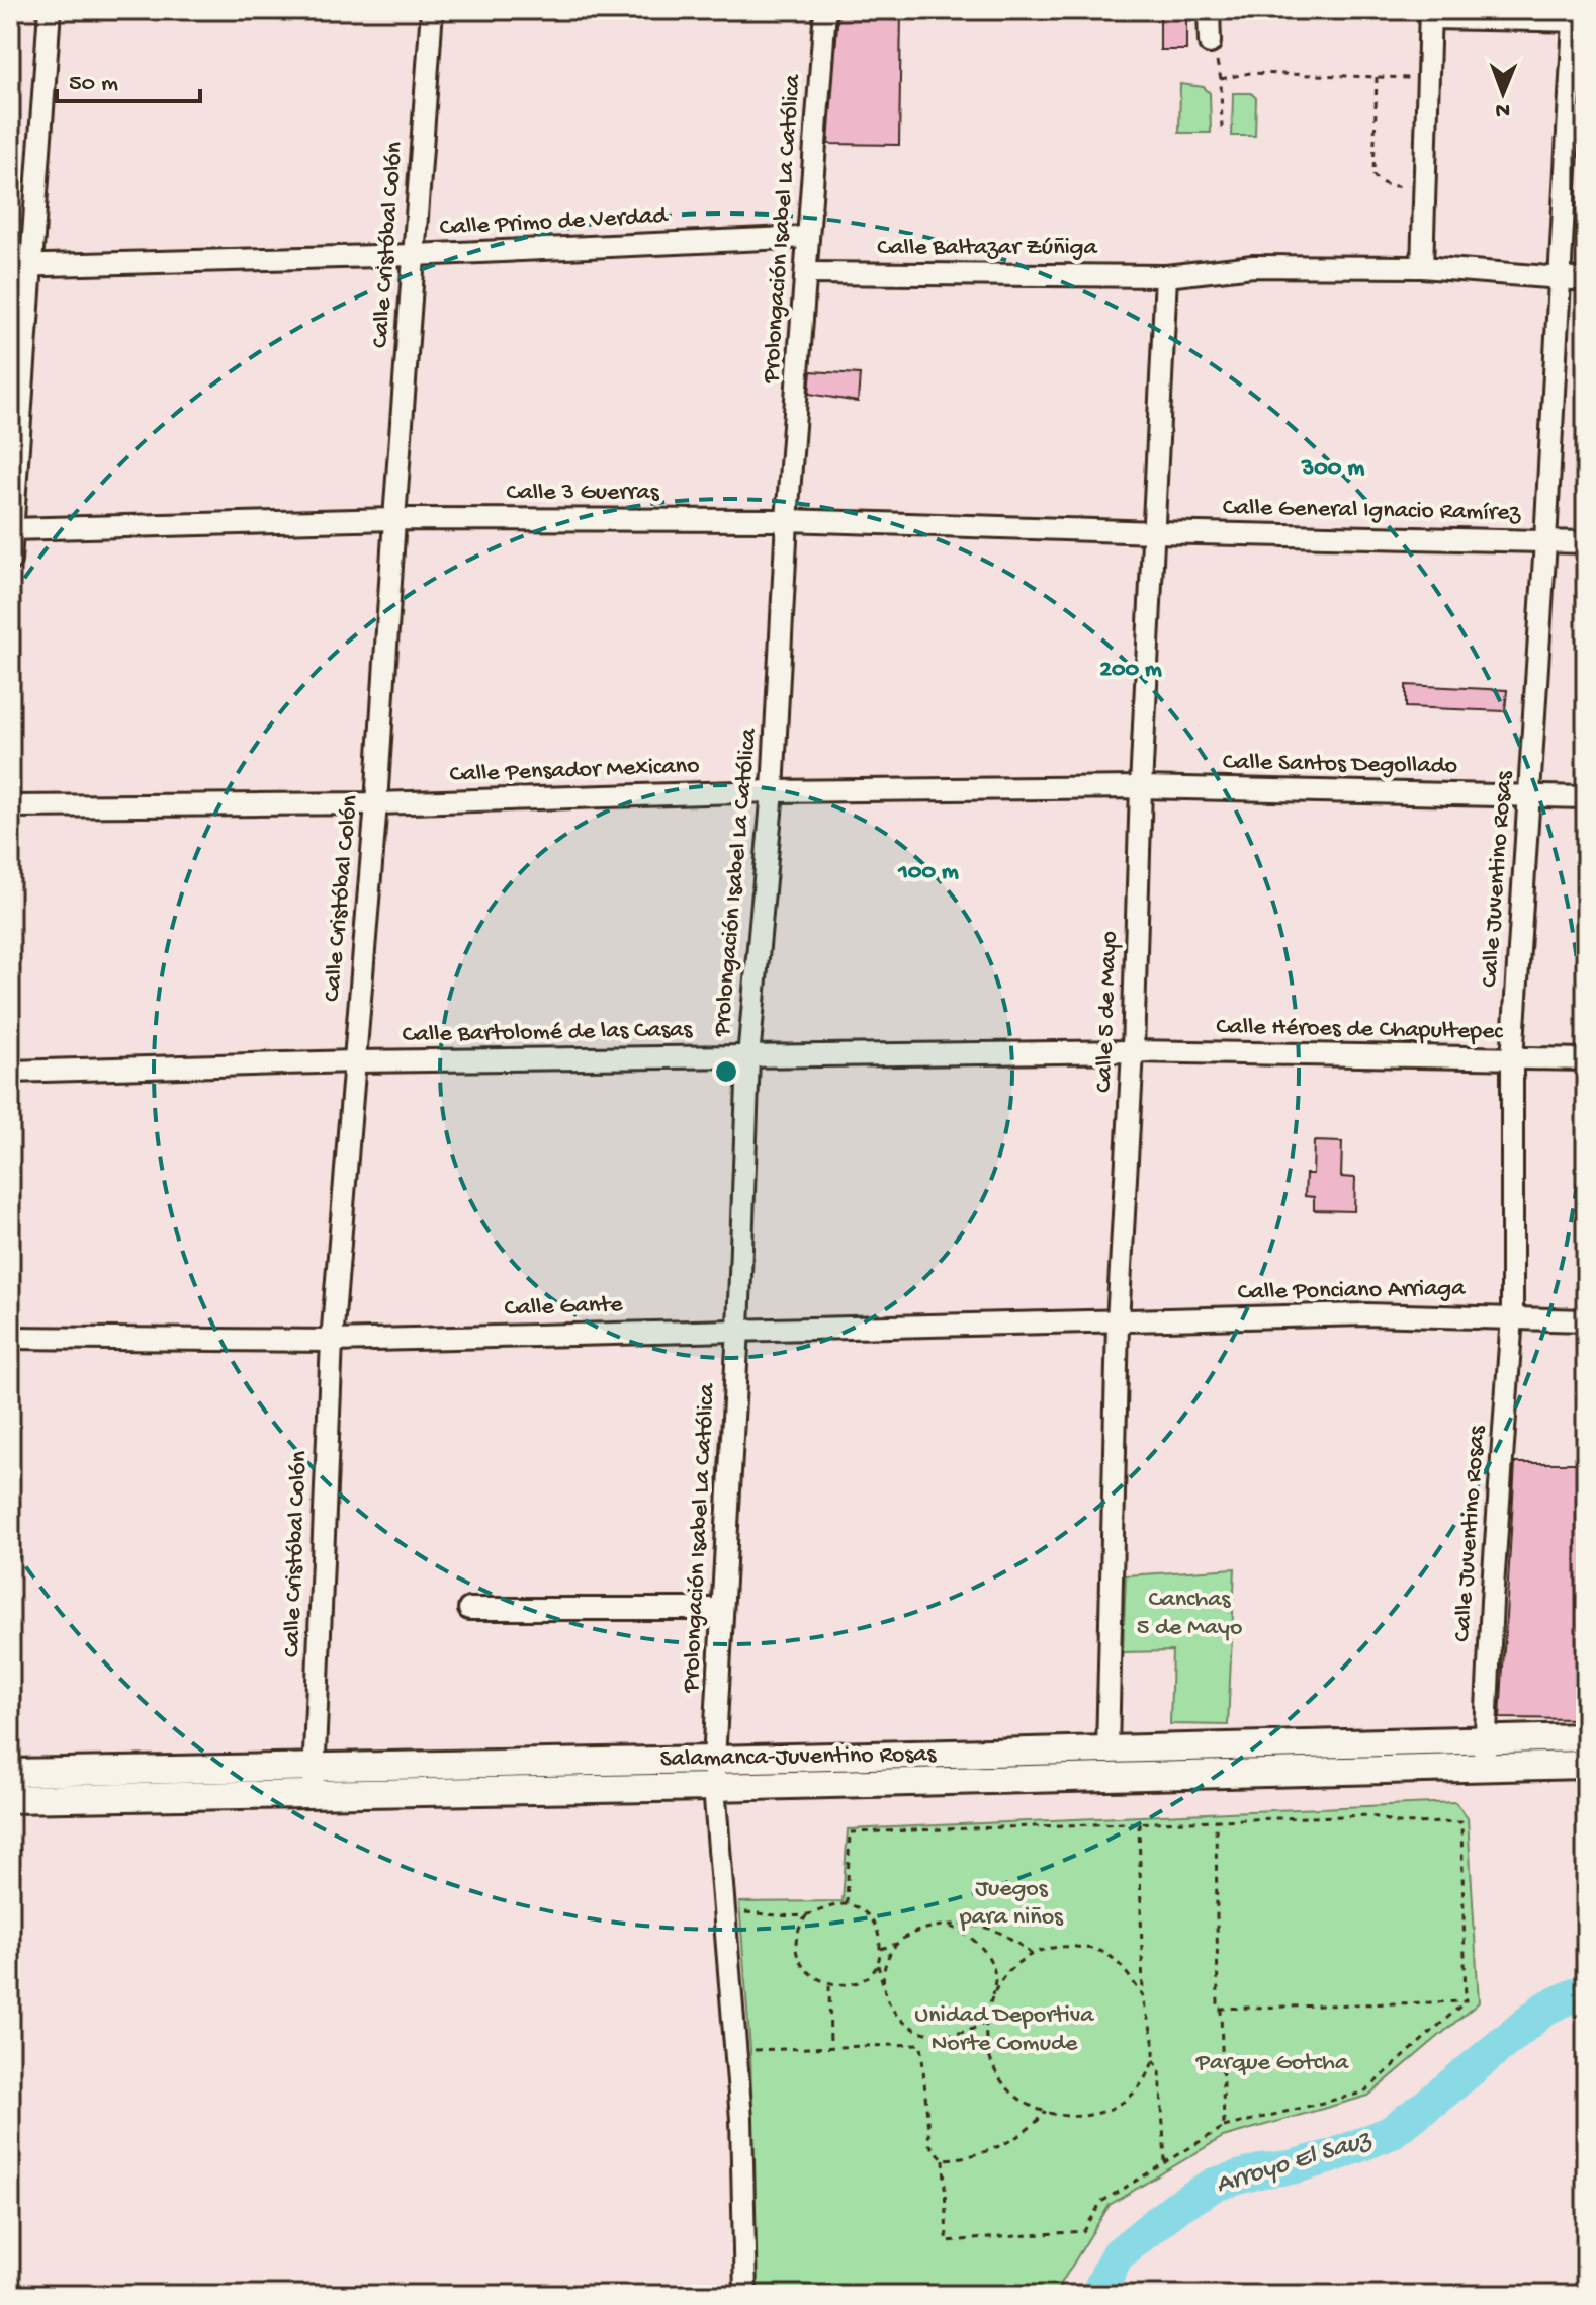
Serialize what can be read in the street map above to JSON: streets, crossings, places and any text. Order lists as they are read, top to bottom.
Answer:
{
  "streets": {
    "street": [
      "Calle Primo de Verdad",
      "Prolongación Isabel La Católica",
      "Calle Cristóbal Colón",
      "Calle Baltazar Zúñiga",
      "Calle 3 Guerras",
      "Calle General Ignacio Ramírez",
      "Calle Santos Degollado",
      "Calle Pensador Mexicano",
      "Calle Juventino Rosas",
      "Calle 5 de Mayo",
      "Calle Héroes de Chapultepec",
      "Calle Bartolomé de las Casas",
      "Calle Ponciano Arriaga",
      "Calle Gante",
      "Salamanca-Juventino Rosas"
    ]
  },
  "crossings": [
    ["Calle Primo de Verdad", "Prolongación Isabel La Católica"],
    ["Calle Primo de Verdad", "Calle Cristóbal Colón"],
    ["Prolongación Isabel La Católica", "Calle Baltazar Zúñiga"],
    ["Prolongación Isabel La Católica", "Calle 3 Guerras"],
    ["Prolongación Isabel La Católica", "Calle Pensador Mexicano"],
    ["Prolongación Isabel La Católica", "Calle Bartolomé de las Casas"],
    ["Prolongación Isabel La Católica", "Calle Gante"],
    ["Prolongación Isabel La Católica", "Salamanca-Juventino Rosas"],
    ["Calle Cristóbal Colón", "Calle 3 Guerras"],
    ["Calle Cristóbal Colón", "Calle Pensador Mexicano"],
    ["Calle Cristóbal Colón", "Calle Bartolomé de las Casas"],
    ["Calle Cristóbal Colón", "Calle Gante"],
    ["Calle Cristóbal Colón", "Salamanca-Juventino Rosas"],
    ["Calle Baltazar Zúñiga", "Calle Juventino Rosas"],
    ["Calle Baltazar Zúñiga", "Calle 5 de Mayo"],
    ["Calle 3 Guerras", "Calle General Ignacio Ramírez"],
    ["Calle 3 Guerras", "Calle 5 de Mayo"],
    ["Calle General Ignacio Ramírez", "Calle Juventino Rosas"],
    ["Calle General Ignacio Ramírez", "Calle 5 de Mayo"],
    ["Calle Santos Degollado", "Calle Pensador Mexicano"],
    ["Calle Santos Degollado", "Calle Juventino Rosas"],
    ["Calle Santos Degollado", "Calle 5 de Mayo"],
    ["Calle Pensador Mexicano", "Calle 5 de Mayo"],
    ["Calle Juventino Rosas", "Calle Héroes de Chapultepec"],
    ["Calle Juventino Rosas", "Calle Ponciano Arriaga"],
    ["Calle Juventino Rosas", "Salamanca-Juventino Rosas"],
    ["Calle 5 de Mayo", "Calle Héroes de Chapultepec"],
    ["Calle 5 de Mayo", "Calle Bartolomé de las Casas"],
    ["Calle 5 de Mayo", "Calle Ponciano Arriaga"],
    ["Calle 5 de Mayo", "Calle Gante"],
    ["Calle 5 de Mayo", "Salamanca-Juventino Rosas"],
    ["Calle Héroes de Chapultepec", "Calle Bartolomé de las Casas"],
    ["Calle Ponciano Arriaga", "Calle Gante"]
  ],
  "water": ["Arroyo El Sauz"],
  "parks": [
    "Canchas 5 de Mayo",
    "Juegos para niños",
    "Unidad Deportiva Norte Comude",
    "Parque Gotcha"
  ],
  "scale_bar": "50 m",
  "north": "bottom",
  "rings": ["300 m", "200 m", "100 m"]
}
